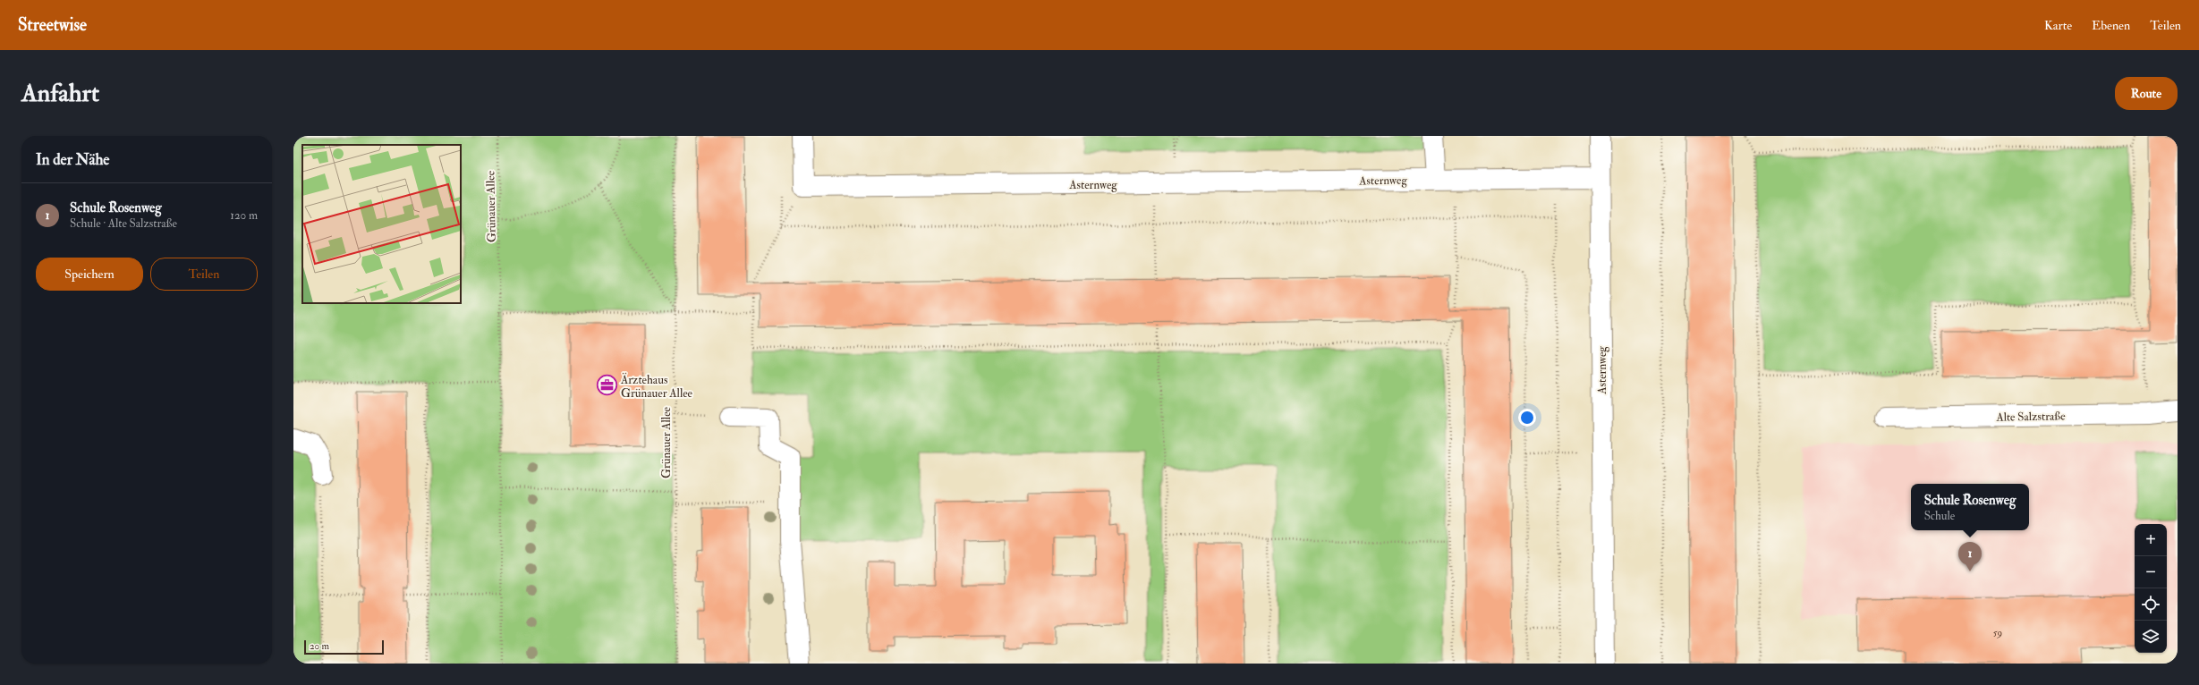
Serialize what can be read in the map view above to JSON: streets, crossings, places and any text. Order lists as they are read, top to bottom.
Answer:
{
  "streets": {
    "street": ["Asternweg", "Alte Salzstraße"],
    "path": ["Grünauer Allee"]
  },
  "places": {
    "office": ["Ärztehaus Grünauer Allee"]
  },
  "house_numbers": ["59"],
  "scale_bar": "20 m",
  "page": {
    "header": "Streetwise",
    "nav": ["Karte", "Ebenen", "Teilen"],
    "buttons": [
      "Route",
      ["Speichern", "Teilen"]
    ],
    "title": "Anfahrt",
    "heading": "In der Nähe",
    "list": [
      {
        "mark": "1",
        "name": "Schule Rosenweg",
        "note": "Schule · Alte Salzstraße",
        "value": "120 m"
      }
    ],
    "popup": ["Schule Rosenweg", "Schule"],
    "map_buttons": ["+", "−"],
    "pins": "1",
    "scale": "20 m"
  }
}
